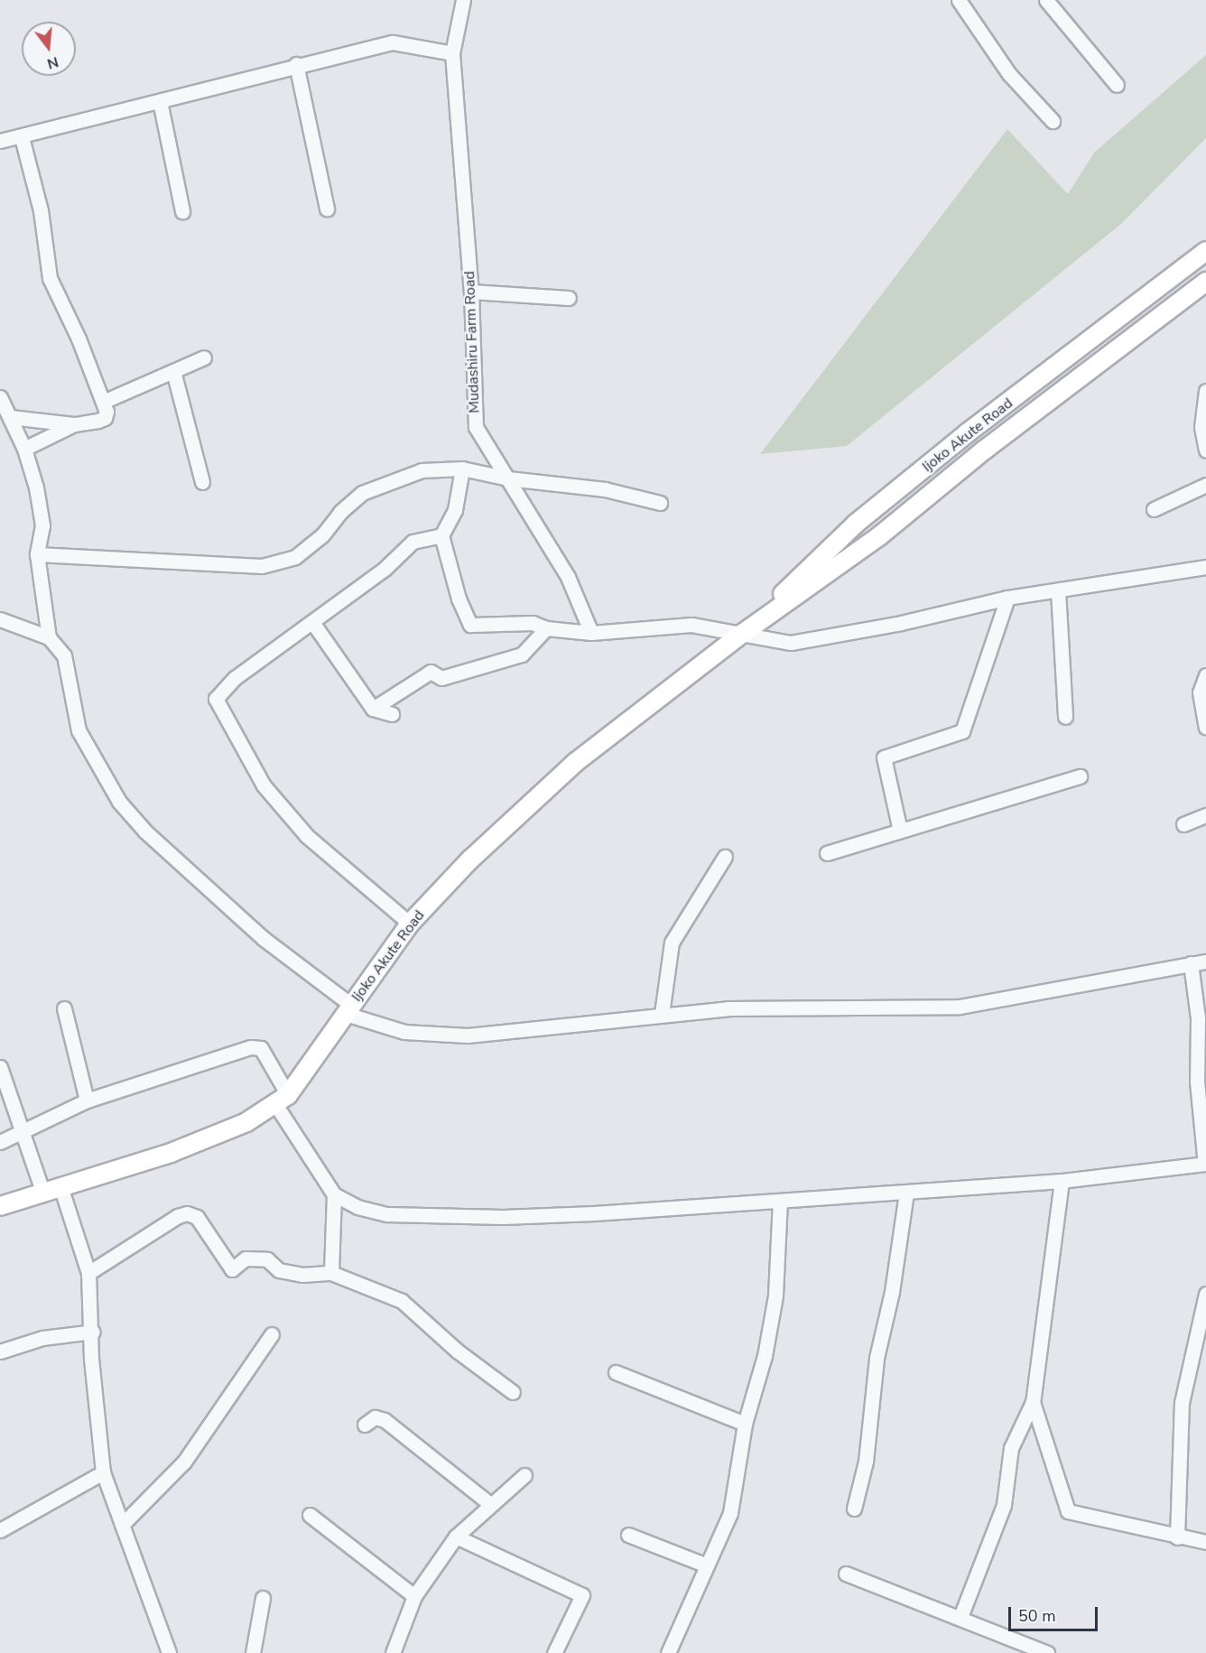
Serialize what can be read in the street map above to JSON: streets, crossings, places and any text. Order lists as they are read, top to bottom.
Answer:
{
  "streets": {
    "main road": ["Ijoko Akute Road"],
    "street": ["Mudashiru Farm Road"]
  },
  "scale_bar": "50 m",
  "north": "bottom"
}
